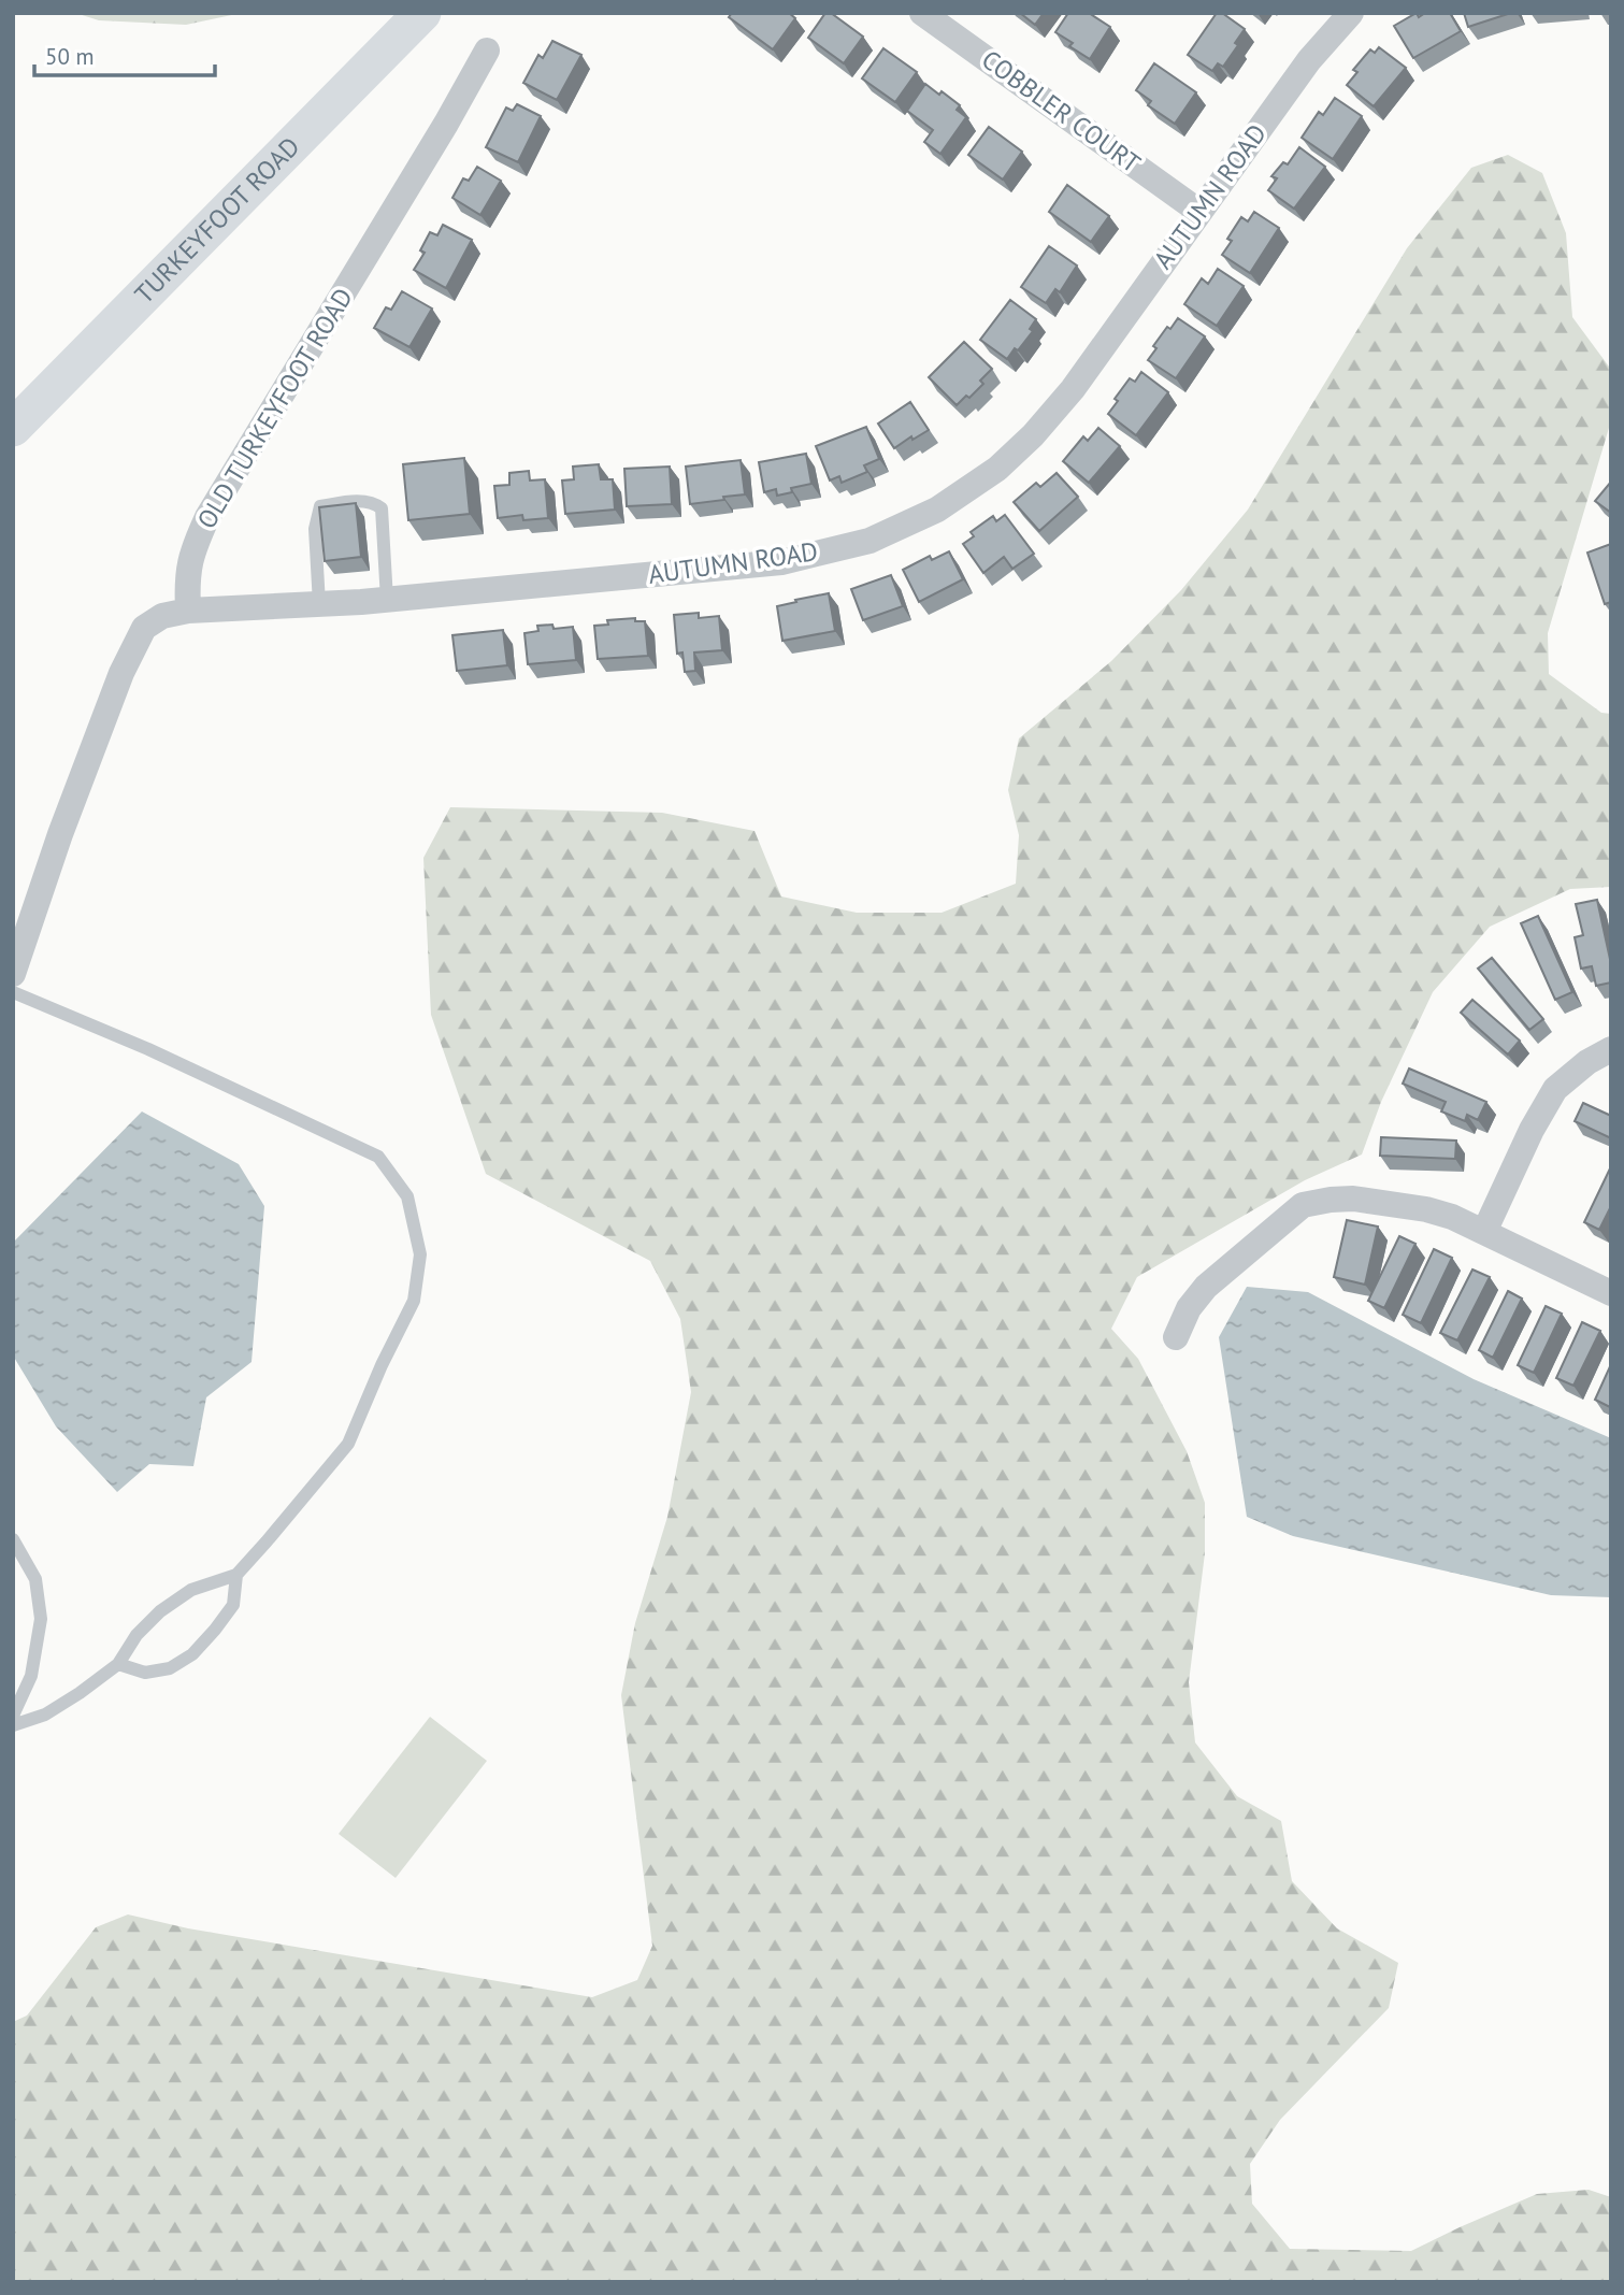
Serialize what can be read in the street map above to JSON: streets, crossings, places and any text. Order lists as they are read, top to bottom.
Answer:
{
  "streets": {
    "main road": ["TURKEYFOOT ROAD"],
    "street": ["COBBLER COURT", "AUTUMN ROAD", "OLD TURKEYFOOT ROAD"]
  },
  "crossings": [
    ["COBBLER COURT", "AUTUMN ROAD"],
    ["AUTUMN ROAD", "OLD TURKEYFOOT ROAD"]
  ],
  "scale_bar": "50 m"
}
